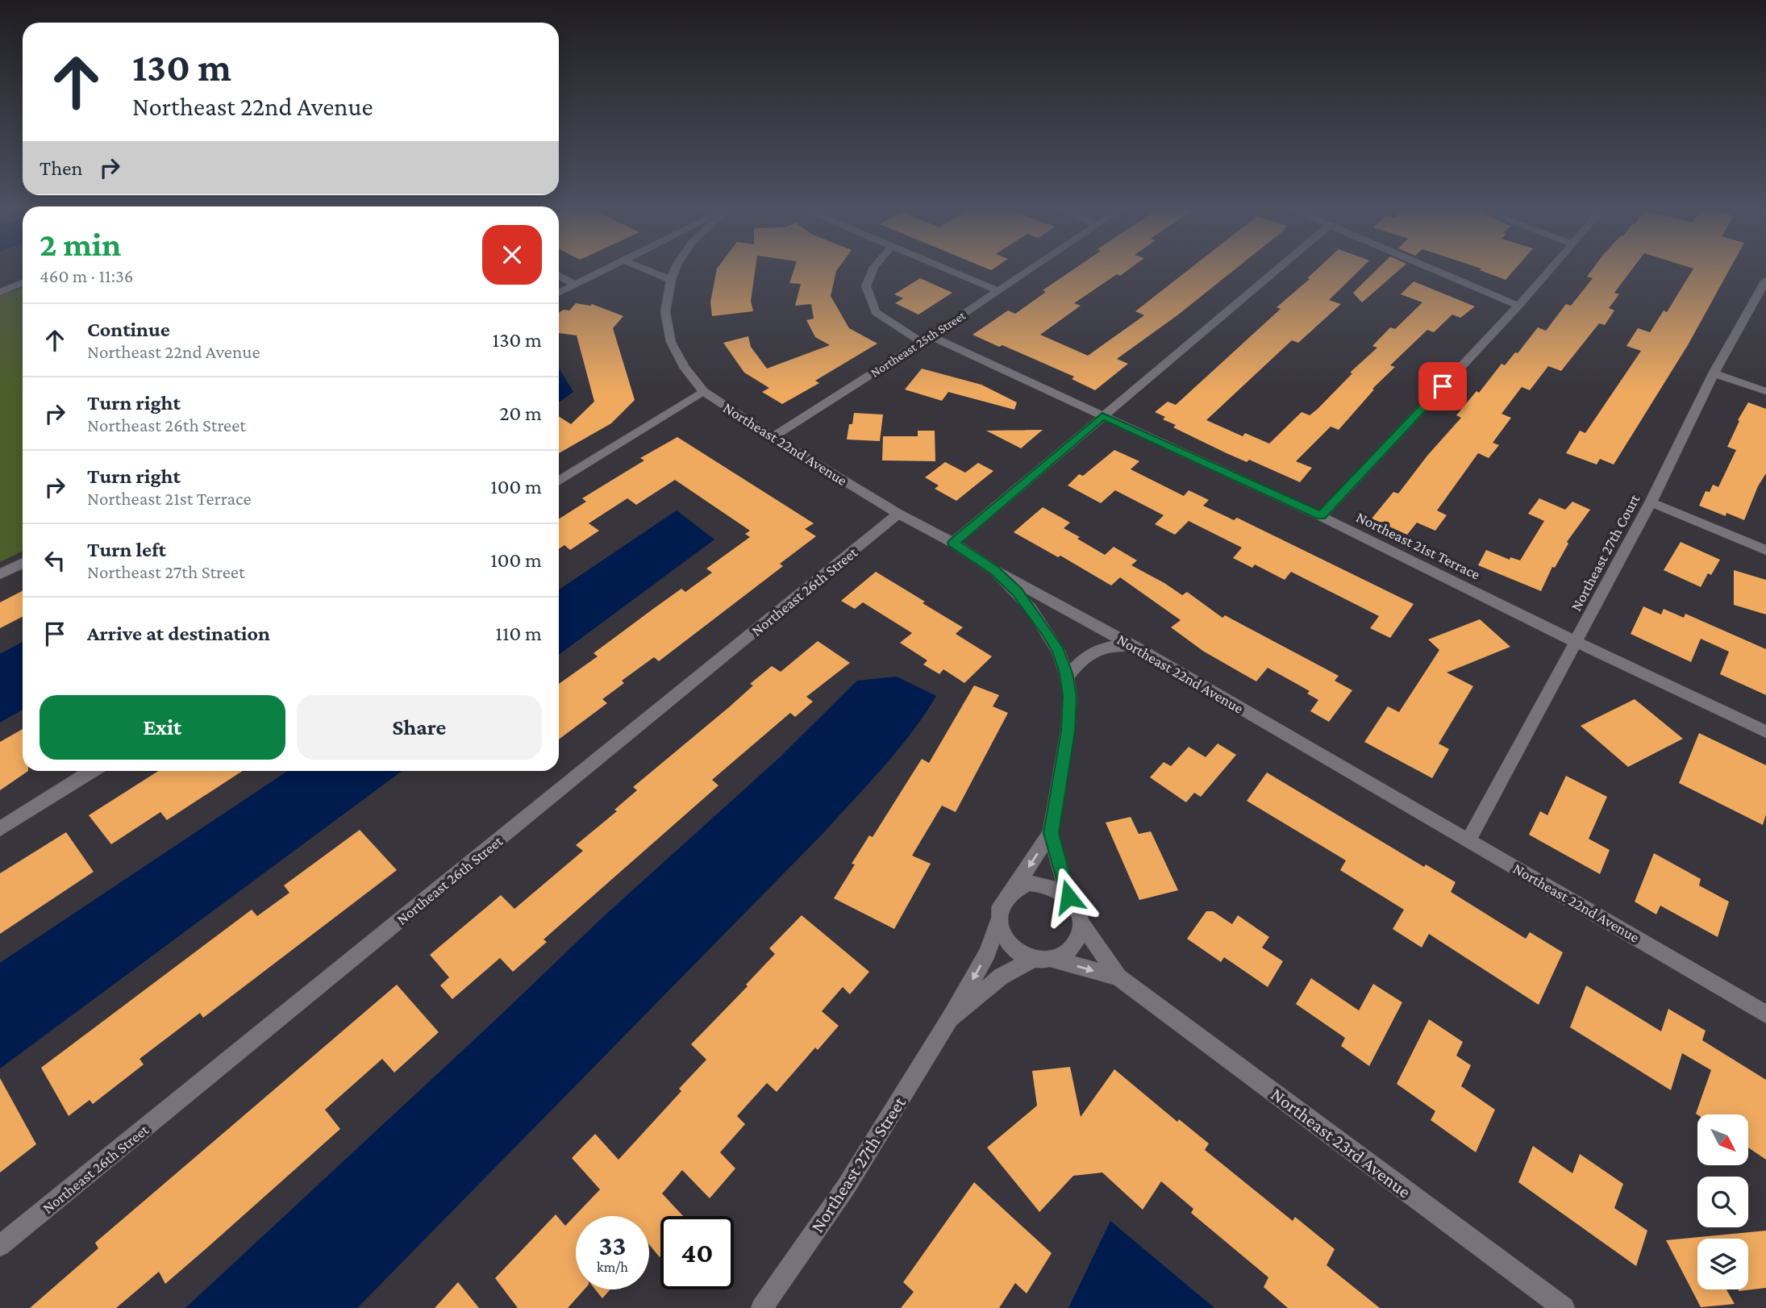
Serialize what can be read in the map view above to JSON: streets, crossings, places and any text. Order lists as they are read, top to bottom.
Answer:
{
  "streets": {
    "street": [
      "Northeast 25th Street",
      "Northeast 22nd Avenue",
      "Northeast 21st Terrace",
      "Northeast 27th Court",
      "Northeast 26th Street",
      "Northeast 23rd Avenue",
      "Northeast 27th Street"
    ]
  },
  "crossings": [
    ["Northeast 25th Street", "Northeast 22nd Avenue"],
    ["Northeast 25th Street", "Northeast 21st Terrace"],
    ["Northeast 22nd Avenue", "Northeast 27th Court"],
    ["Northeast 22nd Avenue", "Northeast 26th Street"],
    ["Northeast 21st Terrace", "Northeast 27th Court"],
    ["Northeast 23rd Avenue", "Northeast 27th Street"]
  ],
  "north": "bottom right",
  "page": {
    "turn": ["130 m", "Northeast 22nd Avenue"],
    "then": "Then",
    "heading": ["2 min", "460 m · 11:36"],
    "list": [
      {
        "name": "Continue",
        "note": "Northeast 22nd Avenue",
        "value": "130 m"
      },
      {
        "name": "Turn right",
        "note": "Northeast 26th Street",
        "value": "20 m"
      },
      {
        "name": "Turn right",
        "note": "Northeast 21st Terrace",
        "value": "100 m"
      },
      {
        "name": "Turn left",
        "note": "Northeast 27th Street",
        "value": "100 m"
      },
      {
        "name": "Arrive at destination",
        "value": "110 m"
      }
    ],
    "buttons": ["Exit", "Share"],
    "speed": "33 km/h",
    "limit": "40"
  }
}
